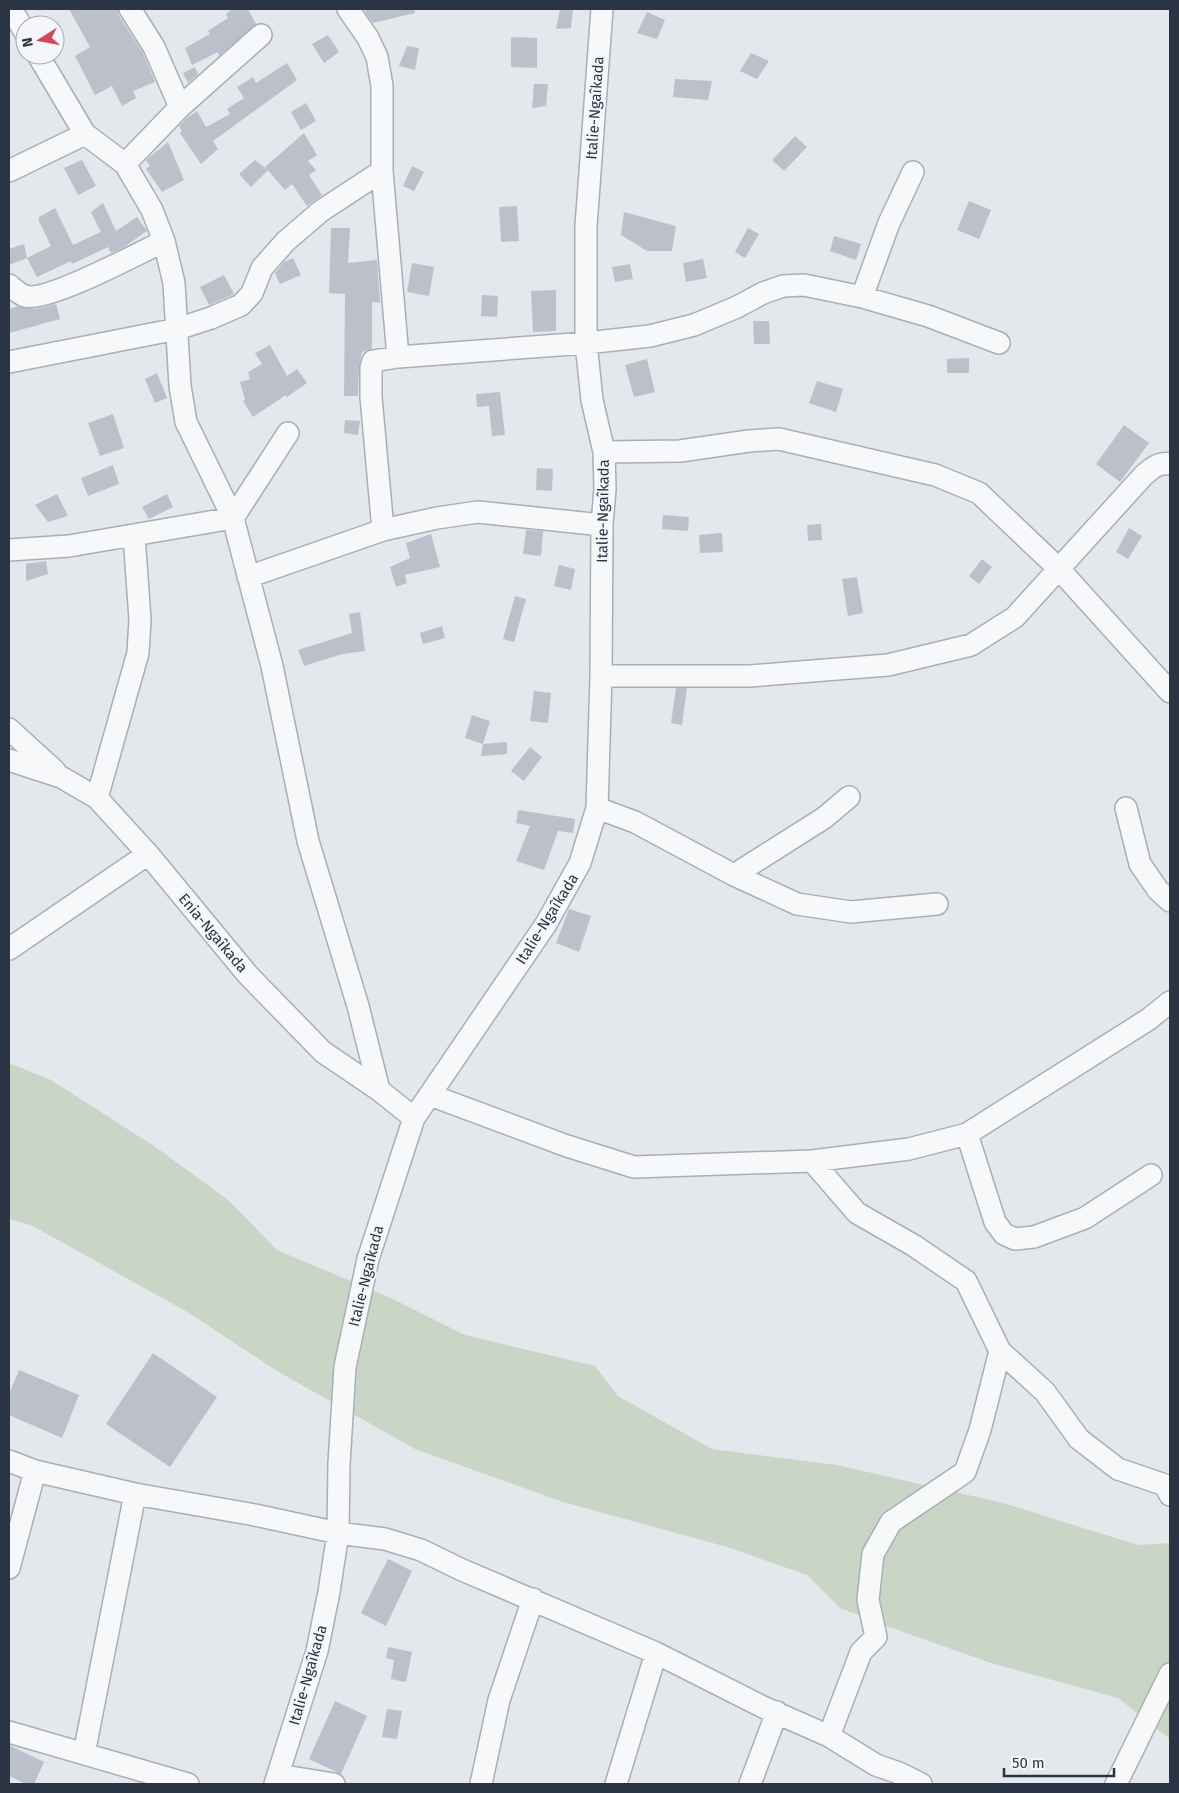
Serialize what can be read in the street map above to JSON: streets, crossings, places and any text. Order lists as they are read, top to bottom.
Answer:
{
  "streets": {
    "street": ["Italie-Ngaîkada", "Enia-Ngaîkada"]
  },
  "crossings": [
    ["Italie-Ngaîkada", "Enia-Ngaîkada"]
  ],
  "scale_bar": "50 m",
  "north": "left"
}
